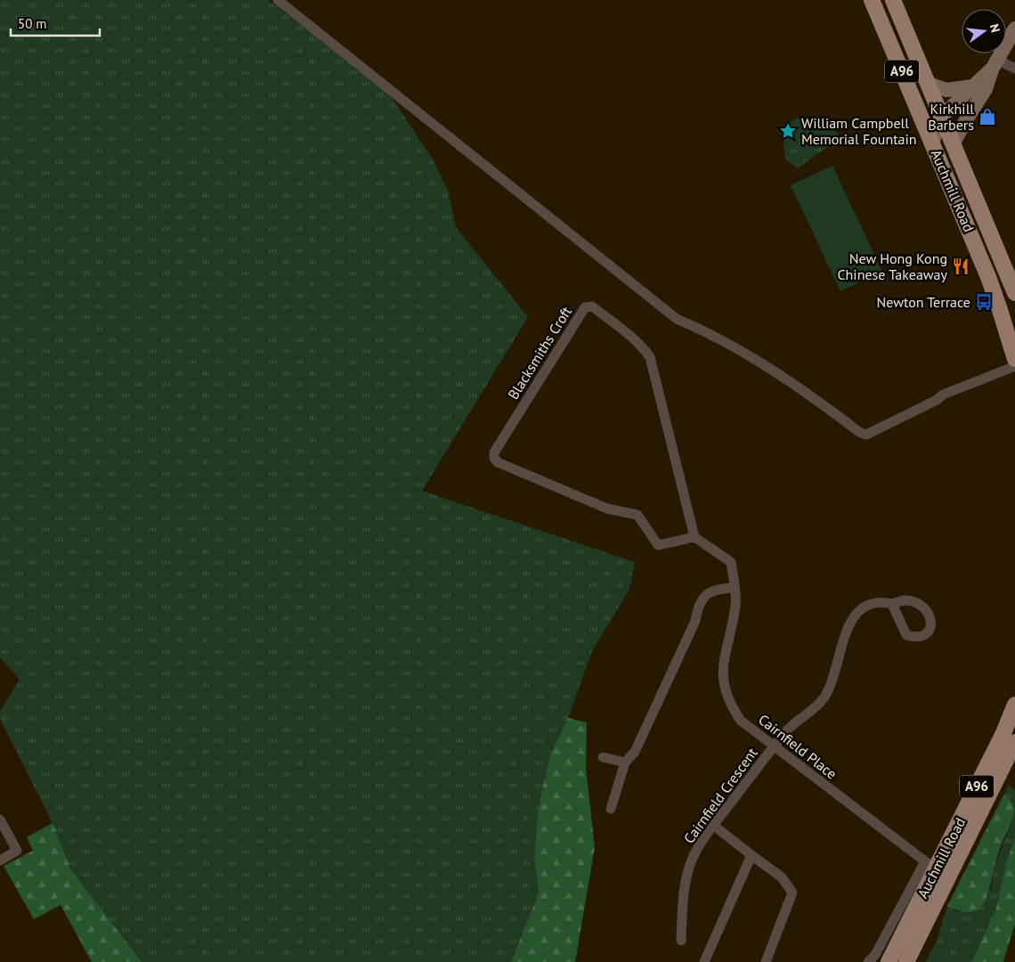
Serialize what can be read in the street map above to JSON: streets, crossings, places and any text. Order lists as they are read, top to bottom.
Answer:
{
  "streets": {
    "main road": ["A96", "Auchmill Road"],
    "street": ["Blacksmiths Croft", "Cairnfield Place", "Cairnfield Crescent"]
  },
  "crossings": [
    ["Auchmill Road", "Cairnfield Place"],
    ["Blacksmiths Croft", "Cairnfield Place"],
    ["Cairnfield Place", "Cairnfield Crescent"]
  ],
  "places": {
    "shop": ["Kirkhill Barbers"],
    "place": ["William Campbell Memorial Fountain"],
    "restaurant": ["New Hong Kong Chinese Takeaway"],
    "bus stop": ["Newton Terrace"]
  },
  "scale_bar": "50 m",
  "north": "right"
}
